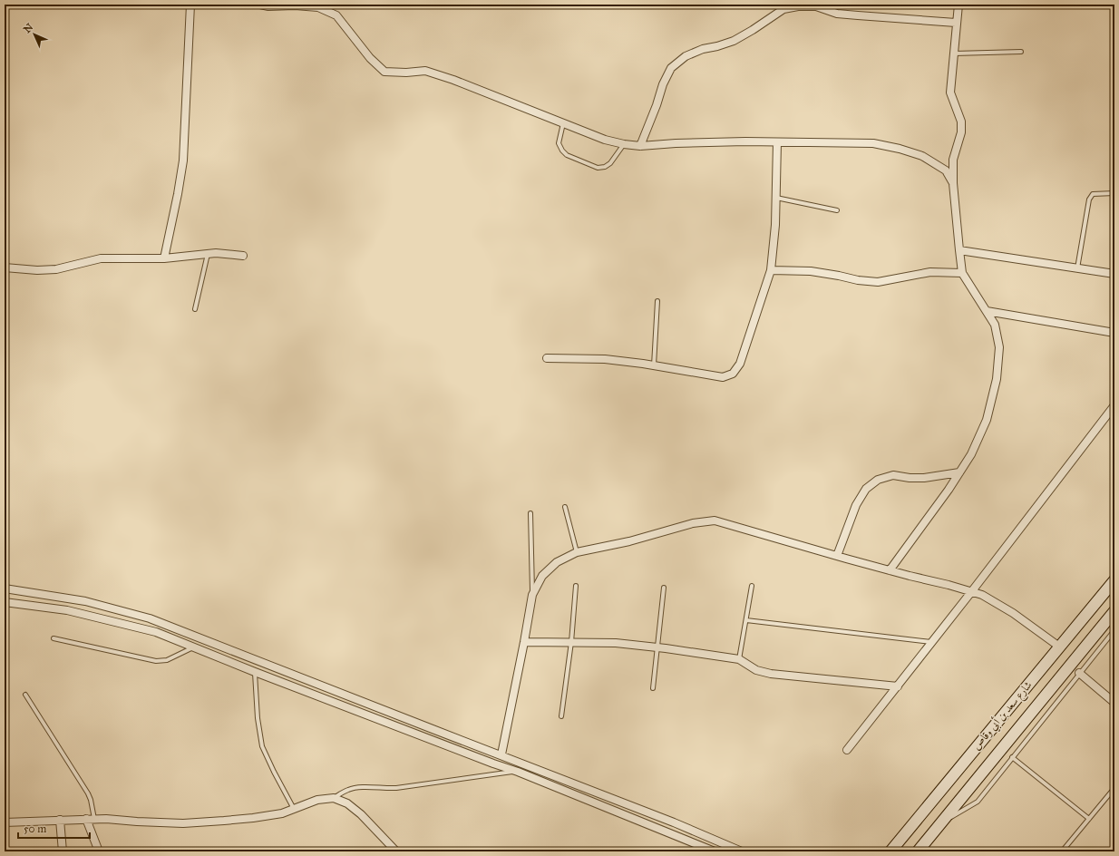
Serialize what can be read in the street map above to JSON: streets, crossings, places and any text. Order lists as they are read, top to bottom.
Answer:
{
  "streets": {
    "main road": ["شارع سعد بن أبي وقاص"]
  },
  "scale_bar": "50 m",
  "north": "top left"
}
